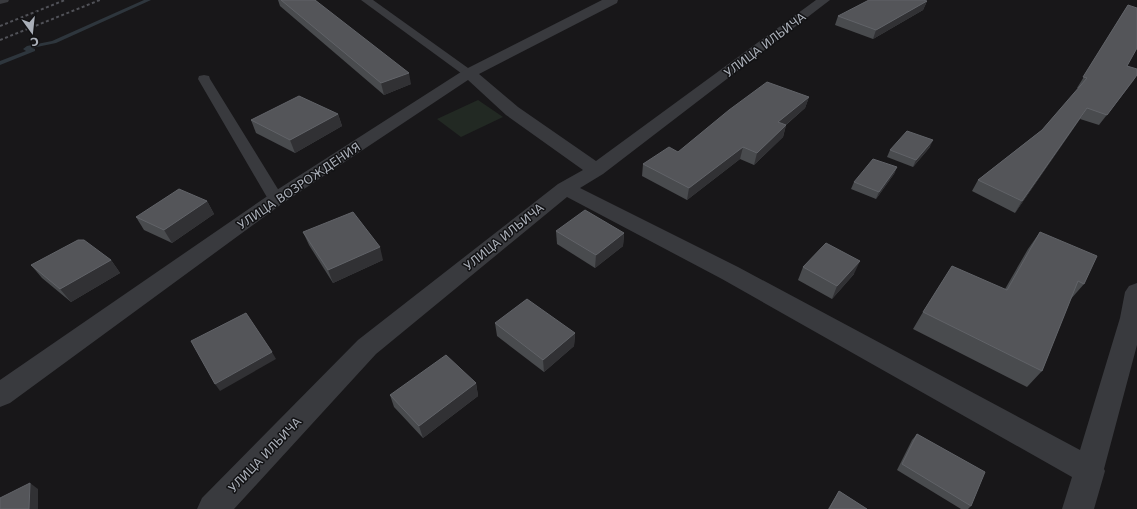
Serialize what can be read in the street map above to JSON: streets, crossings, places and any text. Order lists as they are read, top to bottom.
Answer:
{
  "streets": {
    "street": ["УЛИЦА ИЛЬИЧА", "УЛИЦА ВОЗРОЖДЕНИЯ"]
  },
  "north": "bottom"
}
